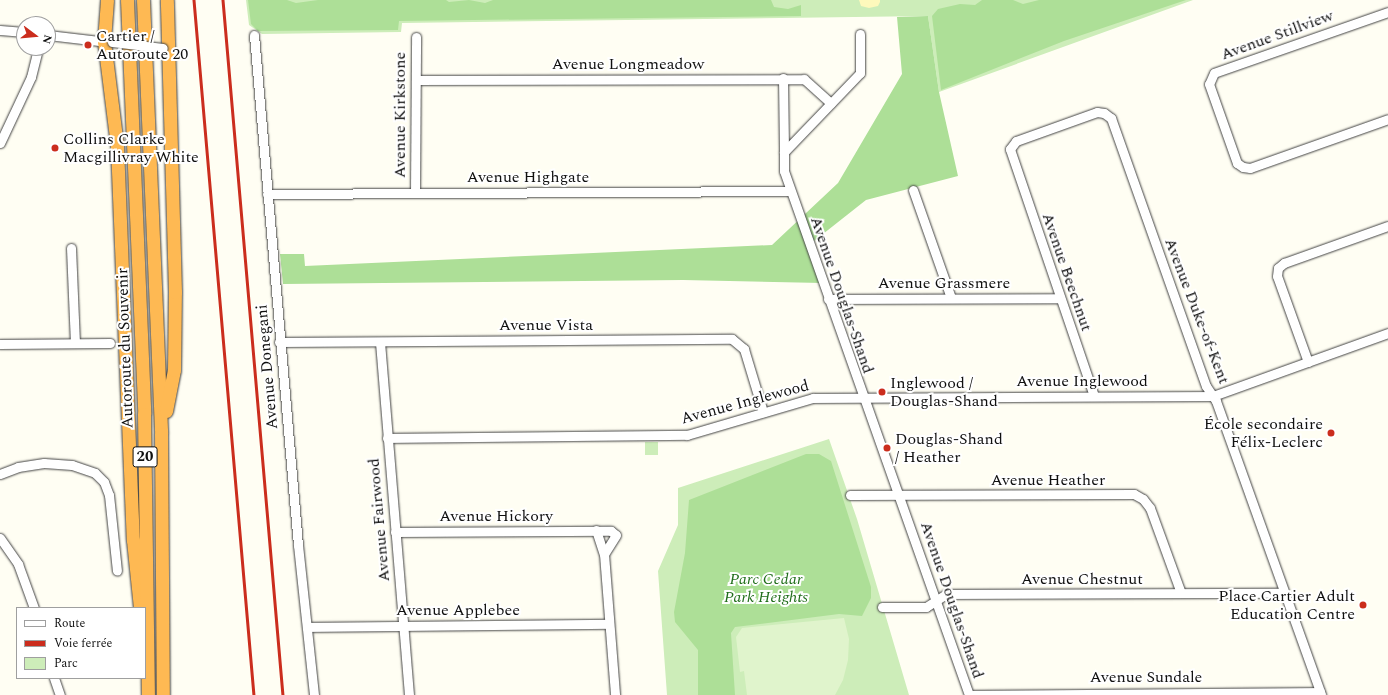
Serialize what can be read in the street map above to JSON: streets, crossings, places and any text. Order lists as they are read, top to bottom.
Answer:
{
  "streets": {
    "highway": ["Autoroute du Souvenir", "20"],
    "street": [
      "Avenue Stillview",
      "Avenue Longmeadow",
      "Avenue Kirkstone",
      "Avenue Highgate",
      "Avenue Beechnut",
      "Avenue Grassmere",
      "Avenue Douglas-Shand",
      "Avenue Duke-of-Kent",
      "Avenue Vista",
      "Avenue Donegani",
      "Avenue Inglewood",
      "Avenue Heather",
      "Avenue Hickory",
      "Avenue Fairwood",
      "Avenue Chestnut",
      "Avenue Applebee",
      "Avenue Sundale"
    ]
  },
  "crossings": [
    ["Avenue Longmeadow", "Avenue Kirkstone"],
    ["Avenue Longmeadow", "Avenue Douglas-Shand"],
    ["Avenue Kirkstone", "Avenue Highgate"],
    ["Avenue Highgate", "Avenue Douglas-Shand"],
    ["Avenue Highgate", "Avenue Donegani"],
    ["Avenue Beechnut", "Avenue Grassmere"],
    ["Avenue Beechnut", "Avenue Duke-of-Kent"],
    ["Avenue Beechnut", "Avenue Inglewood"],
    ["Avenue Grassmere", "Avenue Douglas-Shand"],
    ["Avenue Douglas-Shand", "Avenue Inglewood"],
    ["Avenue Douglas-Shand", "Avenue Heather"],
    ["Avenue Douglas-Shand", "Avenue Chestnut"],
    ["Avenue Douglas-Shand", "Avenue Sundale"],
    ["Avenue Duke-of-Kent", "Avenue Inglewood"],
    ["Avenue Duke-of-Kent", "Avenue Chestnut"],
    ["Avenue Duke-of-Kent", "Avenue Sundale"],
    ["Avenue Vista", "Avenue Donegani"],
    ["Avenue Vista", "Avenue Inglewood"],
    ["Avenue Vista", "Avenue Fairwood"],
    ["Avenue Donegani", "Avenue Applebee"],
    ["Avenue Inglewood", "Avenue Fairwood"],
    ["Avenue Heather", "Avenue Chestnut"],
    ["Avenue Hickory", "Avenue Fairwood"],
    ["Avenue Fairwood", "Avenue Applebee"]
  ],
  "parks": ["Parc Cedar Park Heights"],
  "places": [
    "Cartier / Autoroute 20",
    "Collins Clarke Macgillivray White",
    "Inglewood / Douglas-Shand",
    "École secondaire Félix-Leclerc",
    "Douglas-Shand / Heather",
    "Place Cartier Adult Education Centre"
  ],
  "legend": ["Route", "Voie ferrée", "Parc"],
  "north": "right"
}
